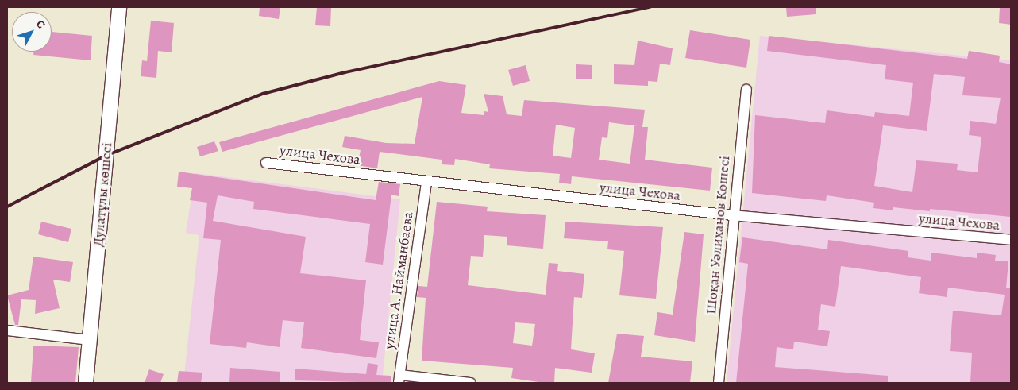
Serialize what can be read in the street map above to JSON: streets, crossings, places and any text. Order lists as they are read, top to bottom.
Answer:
{
  "streets": {
    "street": [
      "улица Чехова",
      "Дулатұлы көшесі",
      "Шоқан Уәлиханов Көшесі",
      "улица А. Найманбаева"
    ]
  },
  "crossings": [
    ["улица Чехова", "Шоқан Уәлиханов Көшесі"],
    ["улица Чехова", "улица А. Найманбаева"]
  ],
  "north": "top right"
}
